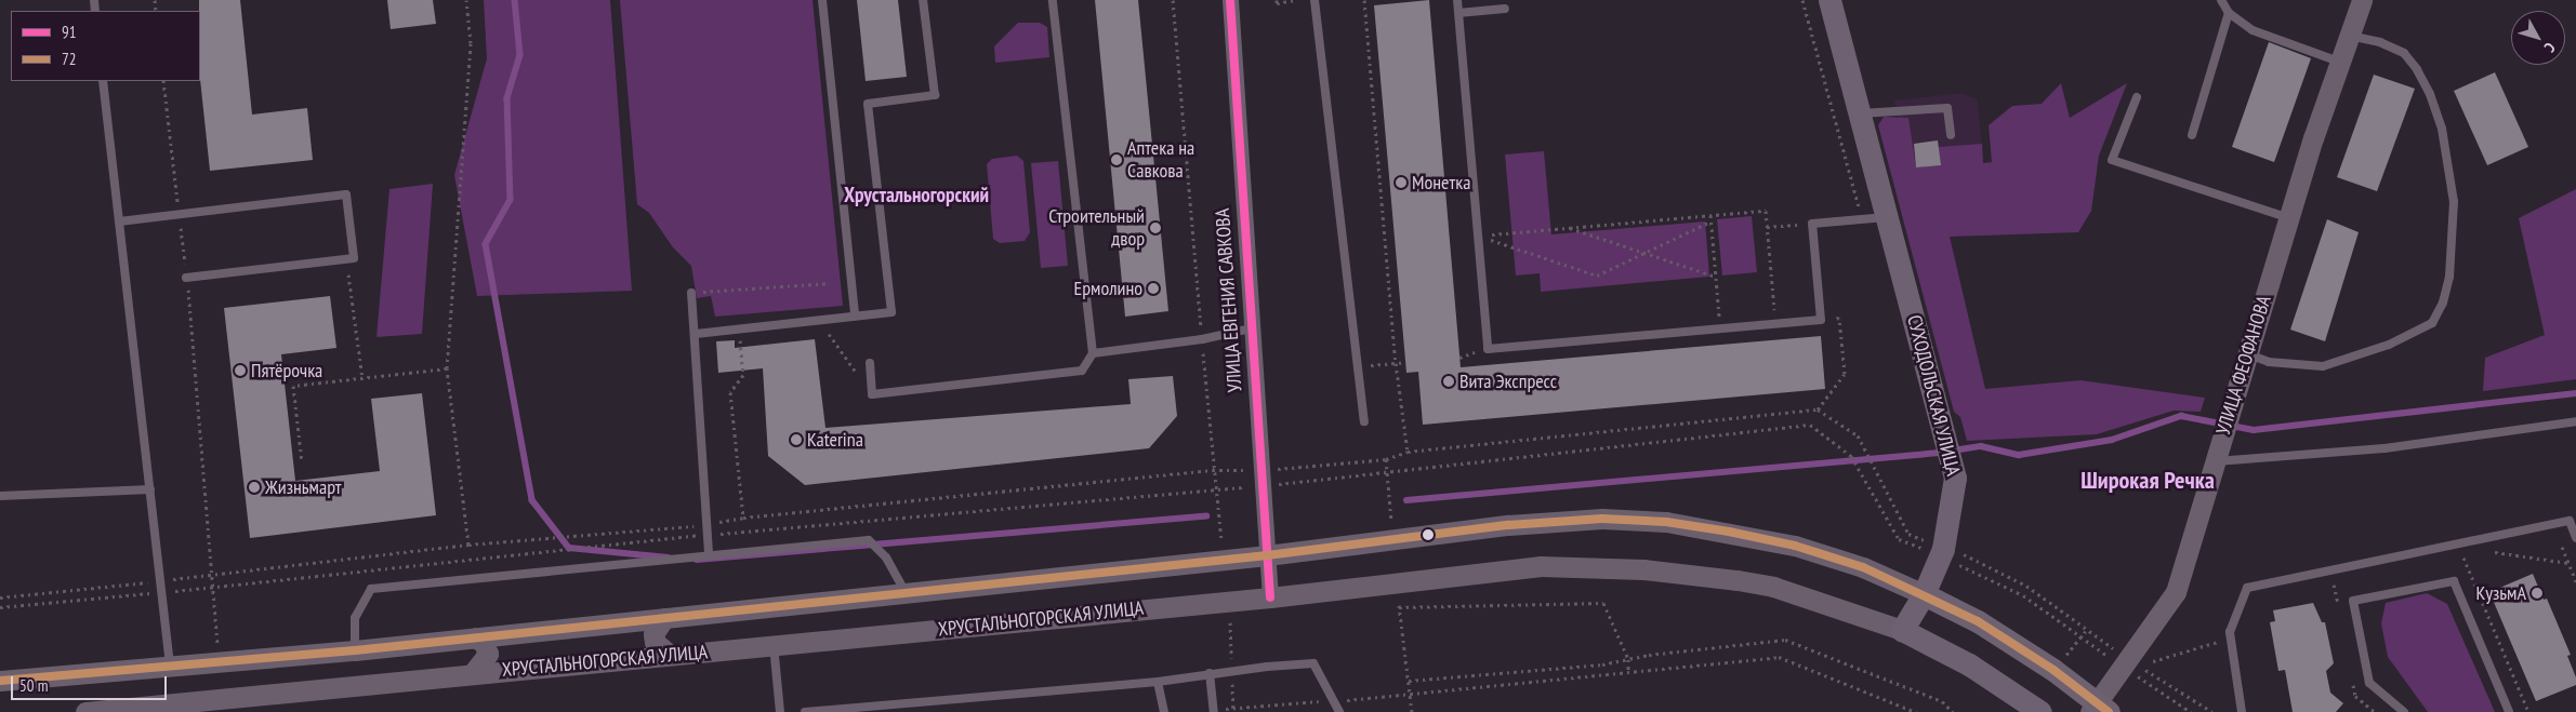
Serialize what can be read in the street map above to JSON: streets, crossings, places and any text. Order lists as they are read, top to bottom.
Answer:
{
  "streets": {
    "main road": ["СУХОДОЛЬСКАЯ УЛИЦА", "ХРУСТАЛЬНОГОРСКАЯ УЛИЦА"],
    "street": ["УЛИЦА ЕВГЕНИЯ САВКОВА", "УЛИЦА ФЕОФАНОВА"]
  },
  "crossings": [
    ["УЛИЦА ЕВГЕНИЯ САВКОВА", "ХРУСТАЛЬНОГОРСКАЯ УЛИЦА"],
    ["УЛИЦА ФЕОФАНОВА", "ХРУСТАЛЬНОГОРСКАЯ УЛИЦА"],
    ["СУХОДОЛЬСКАЯ УЛИЦА", "ХРУСТАЛЬНОГОРСКАЯ УЛИЦА"]
  ],
  "districts": ["Хрустальногорский", "Широкая Речка"],
  "places": [
    "Аптека на Савкова",
    "Монетка",
    "Строительный двор",
    "Ермолино",
    "Пятёрочка",
    "Вита Экспресс",
    "Katerina",
    "Жизньмарт",
    "КузьмА"
  ],
  "lines": ["transit line 91", "transit line 72"],
  "legend": ["91", "72"],
  "scale_bar": "50 m",
  "north": "bottom right"
}
